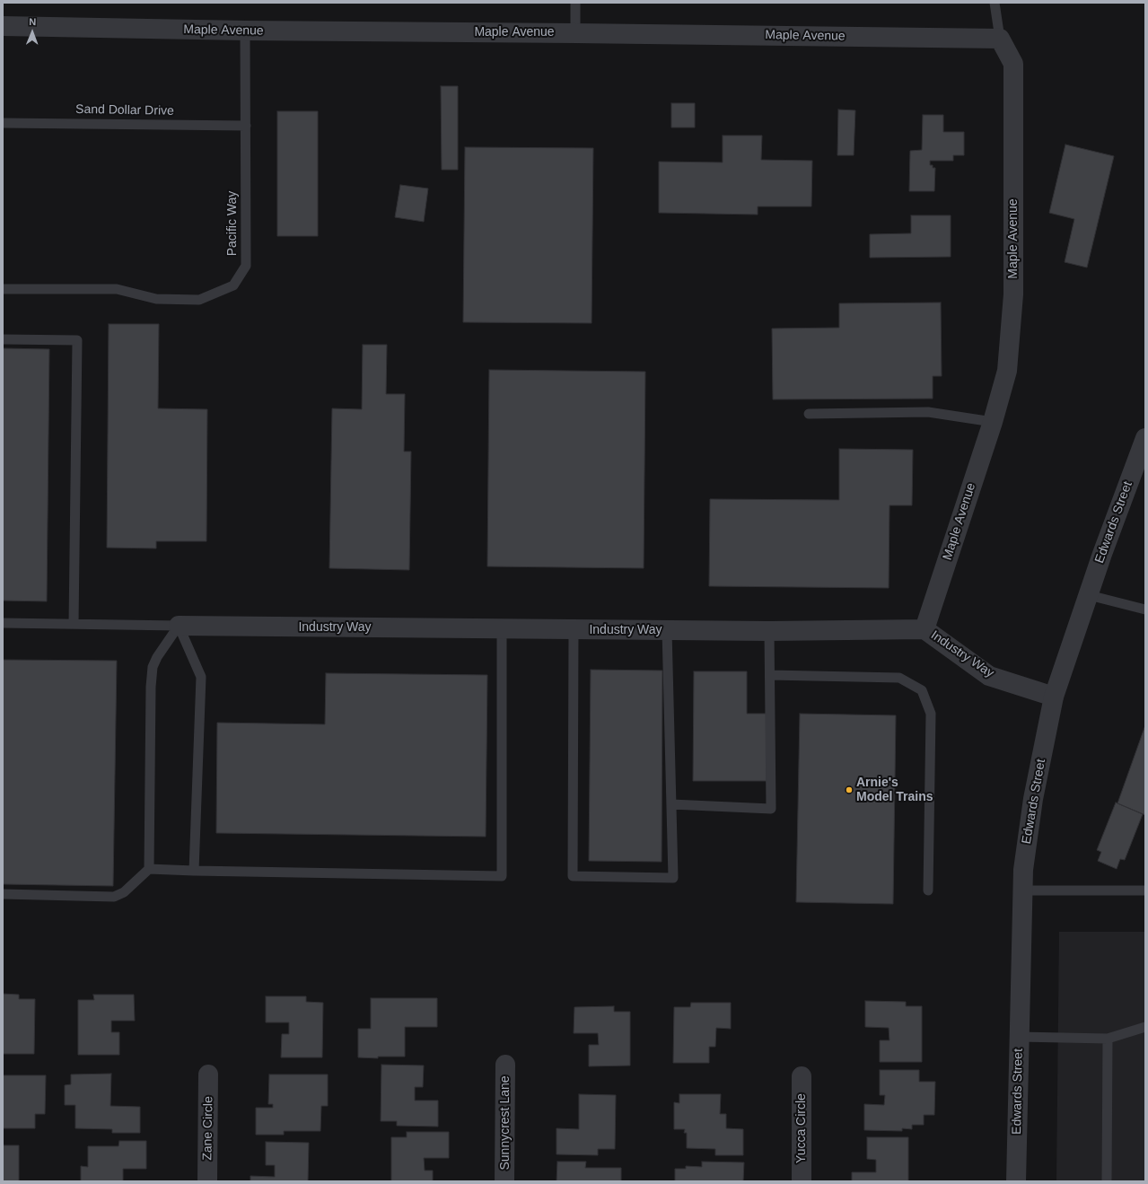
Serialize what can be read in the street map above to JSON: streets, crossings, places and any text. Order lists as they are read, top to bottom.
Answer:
{
  "streets": {
    "street": [
      "Maple Avenue",
      "Edwards Street",
      "Industry Way",
      "Sunnycrest Lane",
      "Zane Circle",
      "Yucca Circle"
    ],
    "lane": ["Sand Dollar Drive", "Pacific Way"]
  },
  "crossings": [
    ["Maple Avenue", "Pacific Way"],
    ["Maple Avenue", "Industry Way"],
    ["Sand Dollar Drive", "Pacific Way"],
    ["Edwards Street", "Industry Way"]
  ],
  "places": ["Arnie's Model Trains"],
  "north": "top"
}
